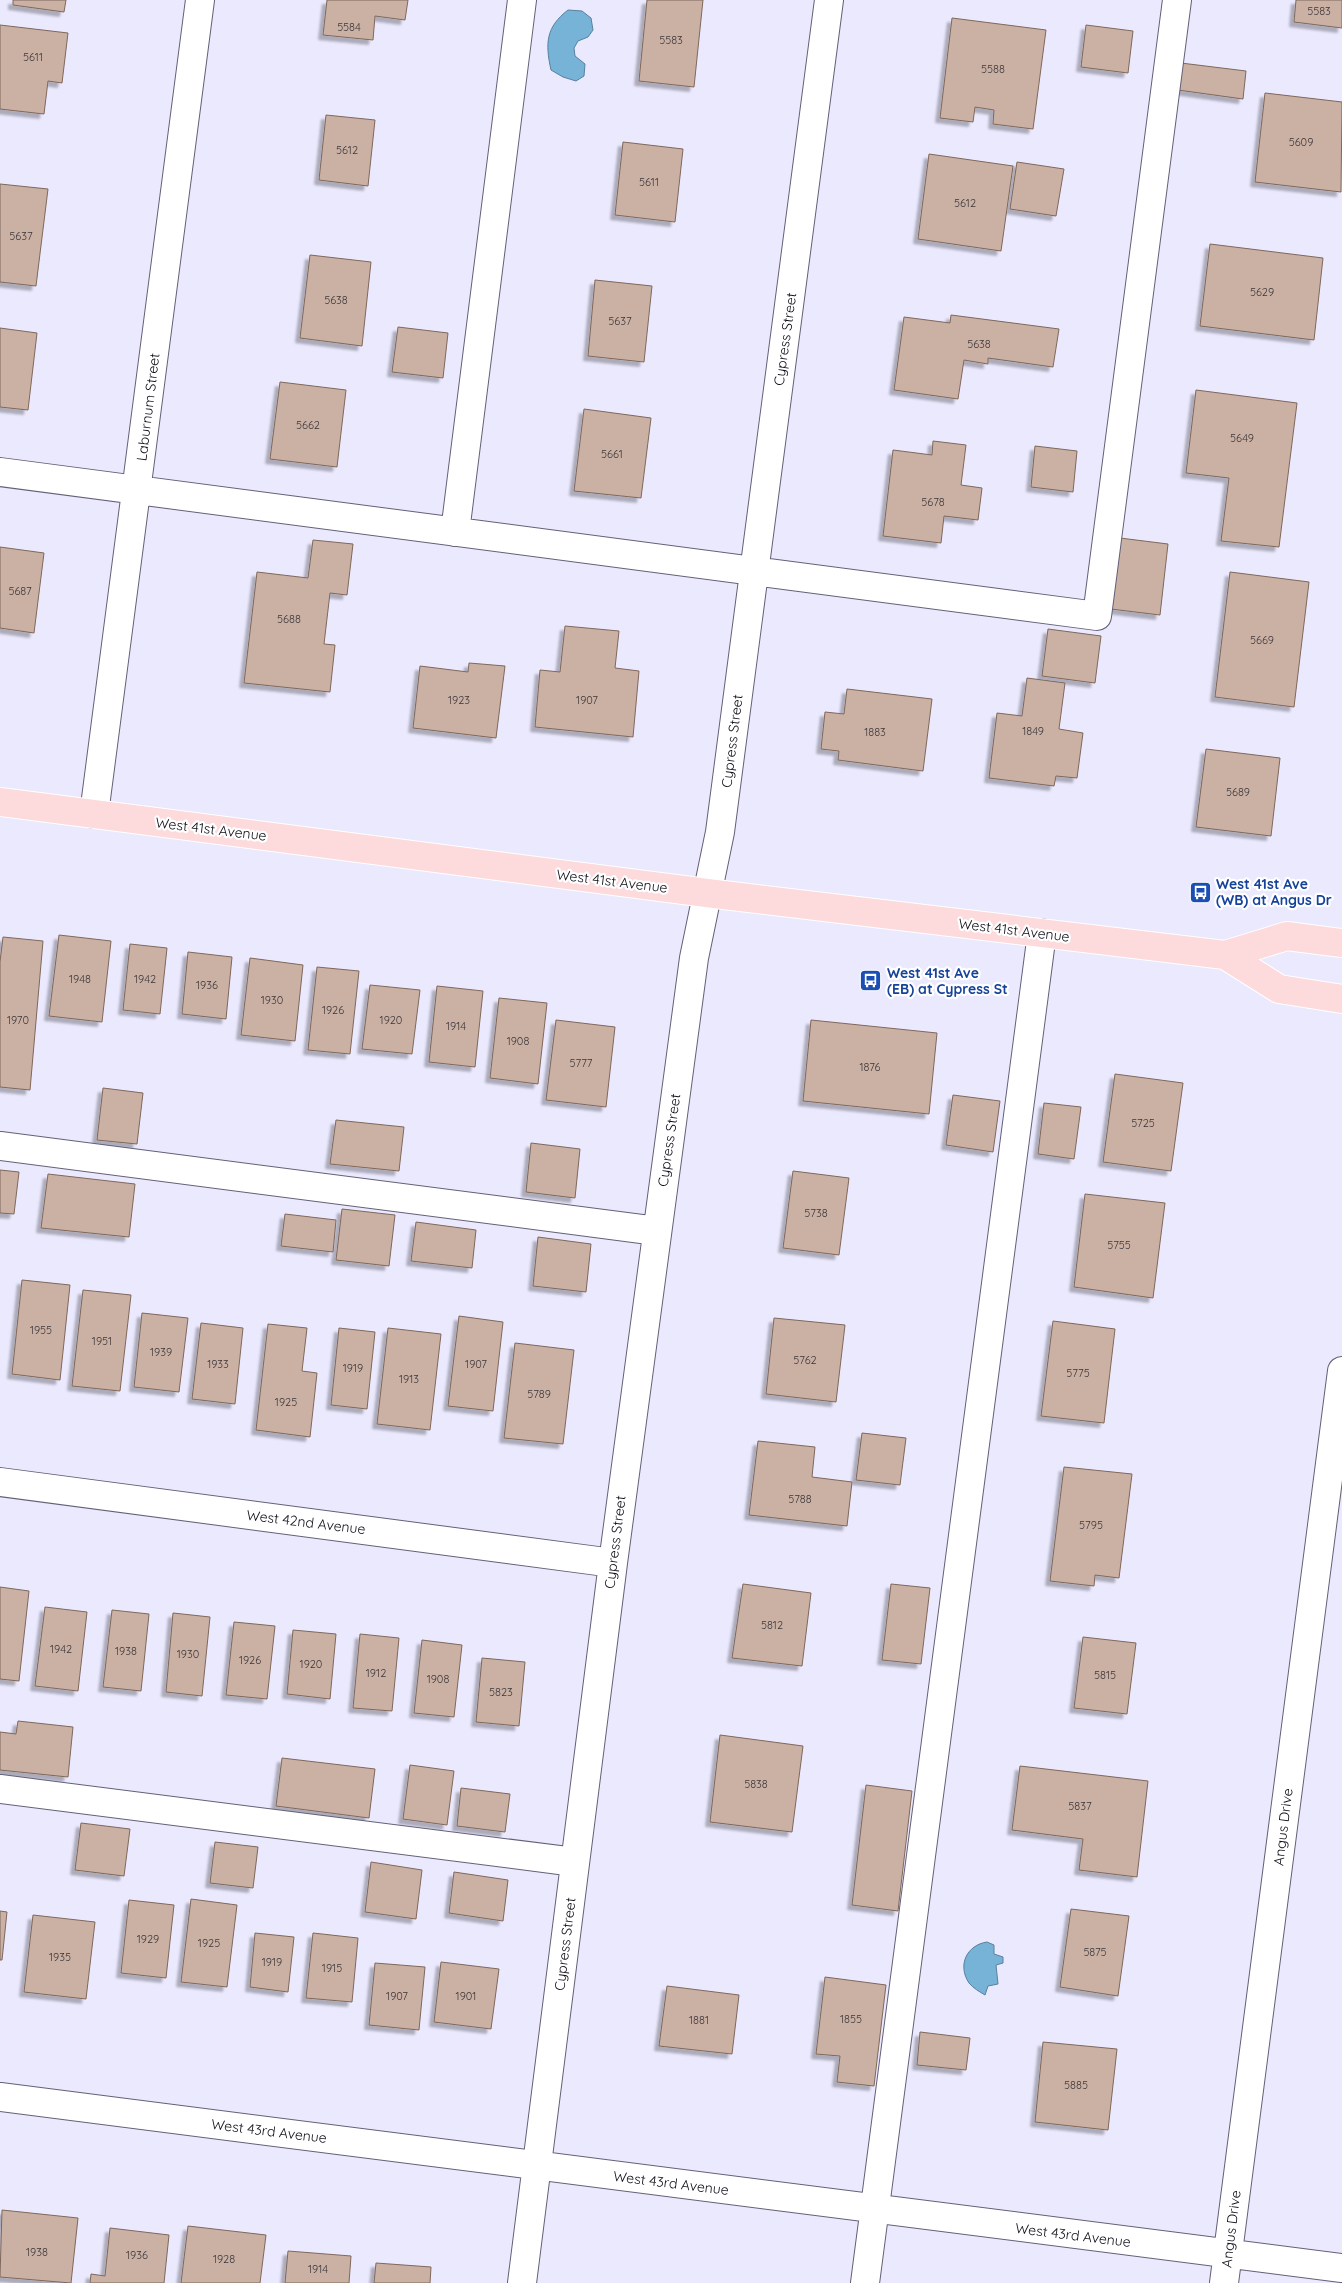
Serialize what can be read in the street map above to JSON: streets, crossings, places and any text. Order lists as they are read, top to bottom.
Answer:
{
  "streets": {
    "main road": ["West 41st Avenue"],
    "street": [
      "Cypress Street",
      "Laburnum Street",
      "West 42nd Avenue",
      "Angus Drive",
      "West 43rd Avenue"
    ]
  },
  "crossings": [
    ["Cypress Street", "West 41st Avenue"],
    ["Cypress Street", "West 42nd Avenue"],
    ["Cypress Street", "West 43rd Avenue"],
    ["Laburnum Street", "West 41st Avenue"],
    ["Angus Drive", "West 43rd Avenue"]
  ],
  "places": {
    "bus stop": ["West 41st Ave (WB) at Angus Dr", "West 41st Ave (EB) at Cypress St"]
  },
  "house_numbers": [
    "5583",
    "5584",
    "5583",
    "5611",
    "5588",
    "5609",
    "5612",
    "5611",
    "5612",
    "5637",
    "5629",
    "5638",
    "5637",
    "5638",
    "5662",
    "5649",
    "5661",
    "5678",
    "5687",
    "5688",
    "5669",
    "1923",
    "1907",
    "1849",
    "1883",
    "5689",
    "1948",
    "1942",
    "1936",
    "1930",
    "1926",
    "1970",
    "1920",
    "1914",
    "1908",
    "5777",
    "1876",
    "5725",
    "5738",
    "5755",
    "1955",
    "1951",
    "1939",
    "5762",
    "1933",
    "1907",
    "1919",
    "5775",
    "1913",
    "5789",
    "1925",
    "5788",
    "5795",
    "5812",
    "1942",
    "1938",
    "1930",
    "1926",
    "1920",
    "1912",
    "5815",
    "1908",
    "5823",
    "5838",
    "5837",
    "1929",
    "1925",
    "5875",
    "1935",
    "1919",
    "1915",
    "1907",
    "1901",
    "1855",
    "1881",
    "5885",
    "1938",
    "1936",
    "1928",
    "1914"
  ]
}
